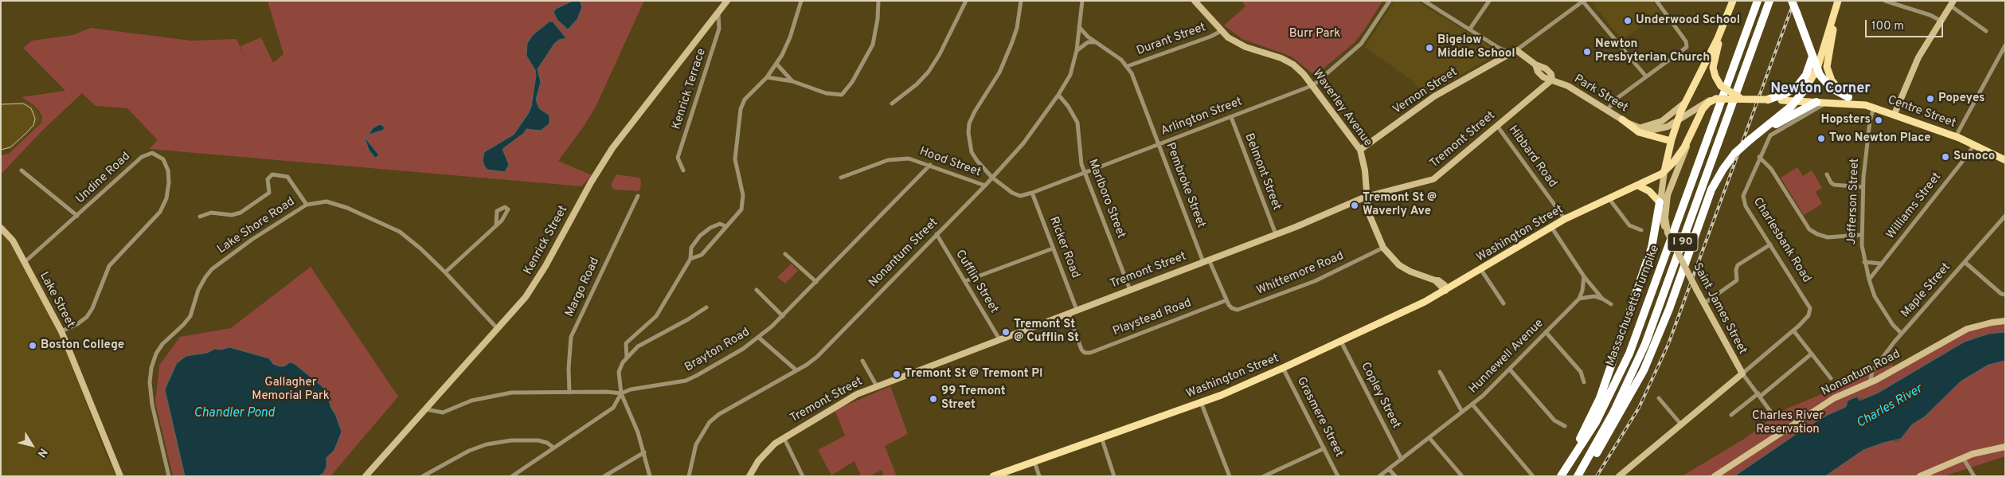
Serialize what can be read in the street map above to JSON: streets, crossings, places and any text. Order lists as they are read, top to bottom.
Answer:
{
  "streets": {
    "highway": ["I 90", "Massachusetts Turnpike"],
    "main road": ["Centre Street", "Washington Street"],
    "street": [
      "Durant Street",
      "Kenrick Terrace",
      "Vernon Street",
      "Park Street",
      "Waverley Avenue",
      "Arlington Street",
      "Tremont Street",
      "Hibbard Road",
      "Hood Street",
      "Belmont Street",
      "Undine Road",
      "Pembroke Street",
      "Marlboro Street",
      "Jefferson Street",
      "Williams Street",
      "Lake Shore Road",
      "Kenrick Street",
      "Charlesbank Road",
      "Ricker Road",
      "Nonantum Street",
      "Whittemore Road",
      "Cufflin Street",
      "Margo Road",
      "Maple Street",
      "Lake Street",
      "Saint James Street",
      "Playstead Road",
      "Brayton Road",
      "Hunnewell Avenue",
      "Nonantum Road",
      "Copley Street",
      "Grasmere Street"
    ]
  },
  "crossings": [
    ["Durant Street", "Waverley Avenue"],
    ["Durant Street", "Pembroke Street"],
    ["Kenrick Terrace", "Kenrick Street"],
    ["Vernon Street", "Park Street"],
    ["Vernon Street", "Waverley Avenue"],
    ["Park Street", "Tremont Street"],
    ["Park Street", "Washington Street"],
    ["Waverley Avenue", "Arlington Street"],
    ["Waverley Avenue", "Tremont Street"],
    ["Waverley Avenue", "Washington Street"],
    ["Waverley Avenue", "Whittemore Road"],
    ["Centre Street", "Jefferson Street"],
    ["Centre Street", "Williams Street"],
    ["Centre Street", "Charlesbank Road"],
    ["Arlington Street", "Belmont Street"],
    ["Arlington Street", "Pembroke Street"],
    ["Arlington Street", "Marlboro Street"],
    ["Arlington Street", "Ricker Road"],
    ["Arlington Street", "Nonantum Street"],
    ["Tremont Street", "Hibbard Road"],
    ["Tremont Street", "Belmont Street"],
    ["Tremont Street", "Pembroke Street"],
    ["Tremont Street", "Marlboro Street"],
    ["Tremont Street", "Ricker Road"],
    ["Tremont Street", "Cufflin Street"],
    ["Tremont Street", "Playstead Road"],
    ["Hibbard Road", "Washington Street"],
    ["Hood Street", "Nonantum Street"],
    ["Hood Street", "Brayton Road"],
    ["Undine Road", "Lake Street"],
    ["Marlboro Street", "Nonantum Street"],
    ["Jefferson Street", "Williams Street"],
    ["Jefferson Street", "Maple Street"],
    ["Lake Shore Road", "Kenrick Street"],
    ["Washington Street", "Saint James Street"],
    ["Washington Street", "Copley Street"],
    ["Washington Street", "Grasmere Street"],
    ["Kenrick Street", "Brayton Road"],
    ["Charlesbank Road", "Saint James Street"],
    ["Nonantum Street", "Cufflin Street"],
    ["Whittemore Road", "Playstead Road"],
    ["Margo Road", "Brayton Road"],
    ["Maple Street", "Nonantum Road"],
    ["Hunnewell Avenue", "Copley Street"]
  ],
  "districts": ["Newton Corner"],
  "water": ["Charles River", "Chandler Pond"],
  "parks": ["Burr Park", "Gallagher Memorial Park", "Charles River Reservation"],
  "places": [
    "Underwood School",
    "Bigelow Middle School",
    "Newton Presbyterian Church",
    "Popeyes",
    "Hopsters",
    "Two Newton Place",
    "Sunoco",
    "Tremont St @ Waverly Ave",
    "Tremont St @ Cufflin St",
    "Boston College",
    "Tremont St @ Tremont Pl",
    "99 Tremont Street"
  ],
  "scale_bar": "100 m",
  "north": "bottom right"
}
